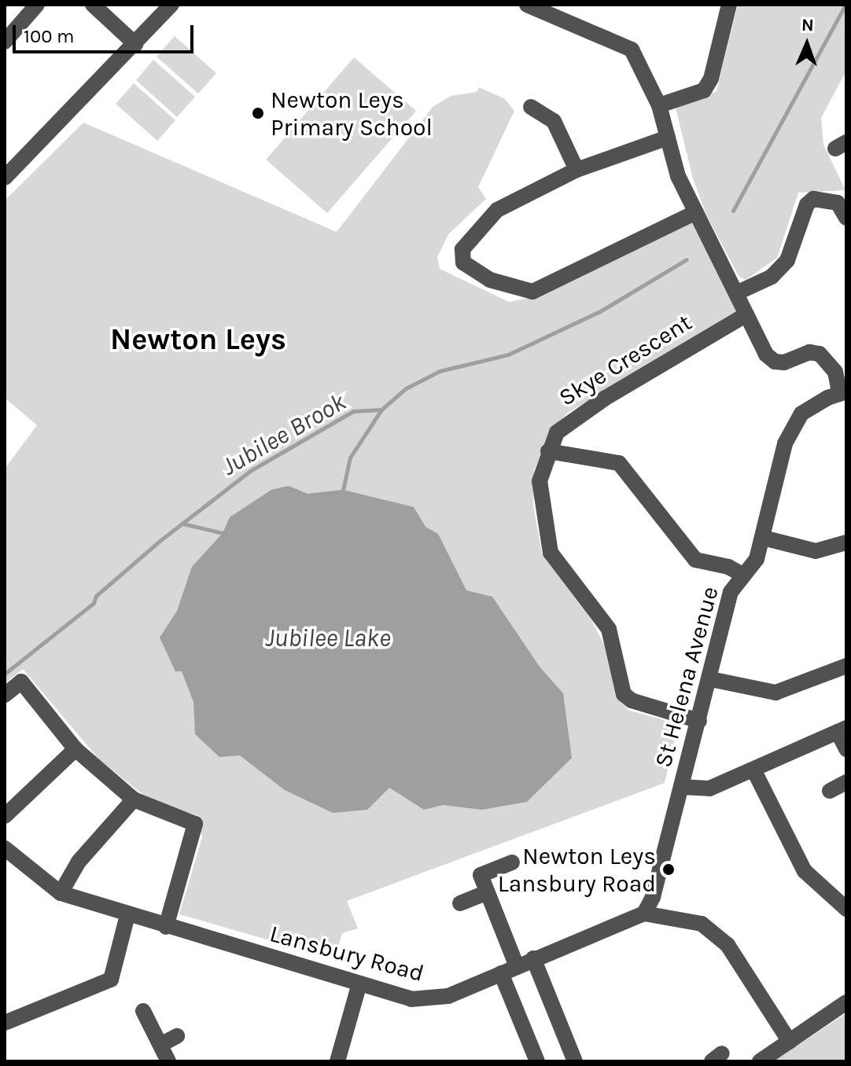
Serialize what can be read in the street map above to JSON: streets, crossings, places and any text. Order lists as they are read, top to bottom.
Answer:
{
  "streets": {
    "street": ["Skye Crescent", "St Helena Avenue", "Lansbury Road"]
  },
  "crossings": [
    ["Skye Crescent", "St Helena Avenue"],
    ["St Helena Avenue", "Lansbury Road"]
  ],
  "districts": ["Newton Leys"],
  "water": ["Jubilee Brook", "Jubilee Lake"],
  "places": ["Newton Leys Primary School", "Newton Leys Lansbury Road"],
  "scale_bar": "100 m",
  "north": "top"
}
